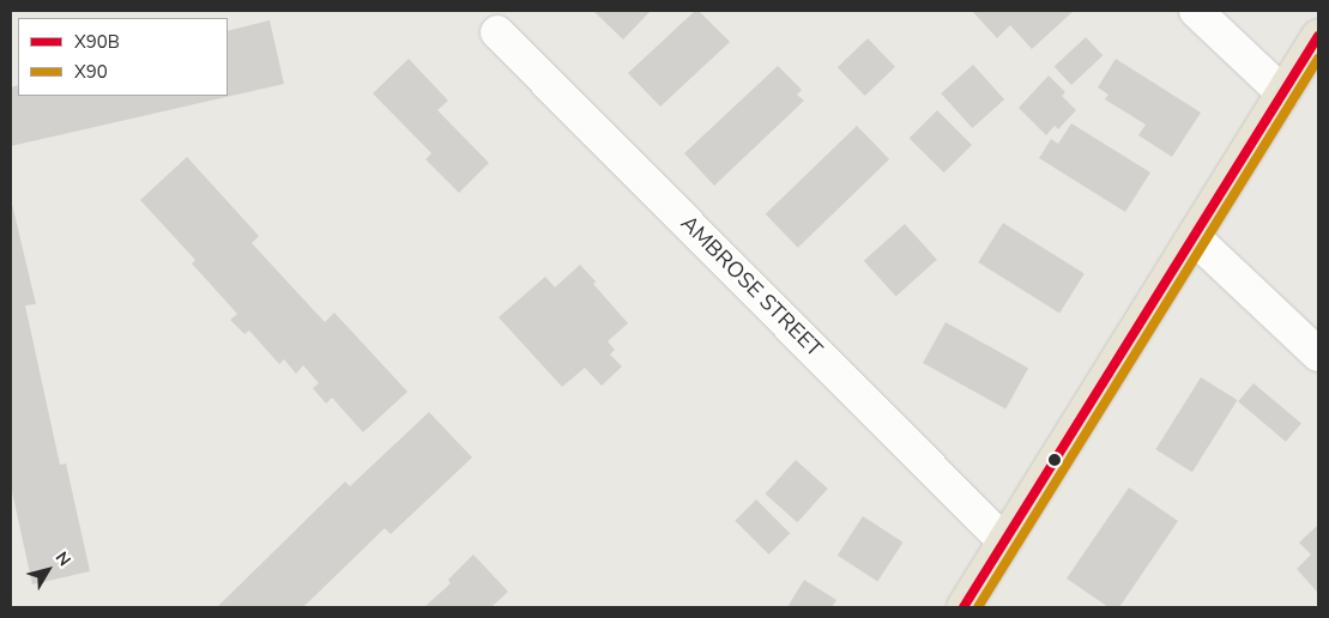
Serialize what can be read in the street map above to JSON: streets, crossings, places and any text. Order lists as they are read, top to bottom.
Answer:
{
  "streets": {
    "street": ["AMBROSE STREET"]
  },
  "lines": ["transit line X90B", "transit line X90"],
  "legend": ["X90B", "X90"],
  "north": "top right"
}
